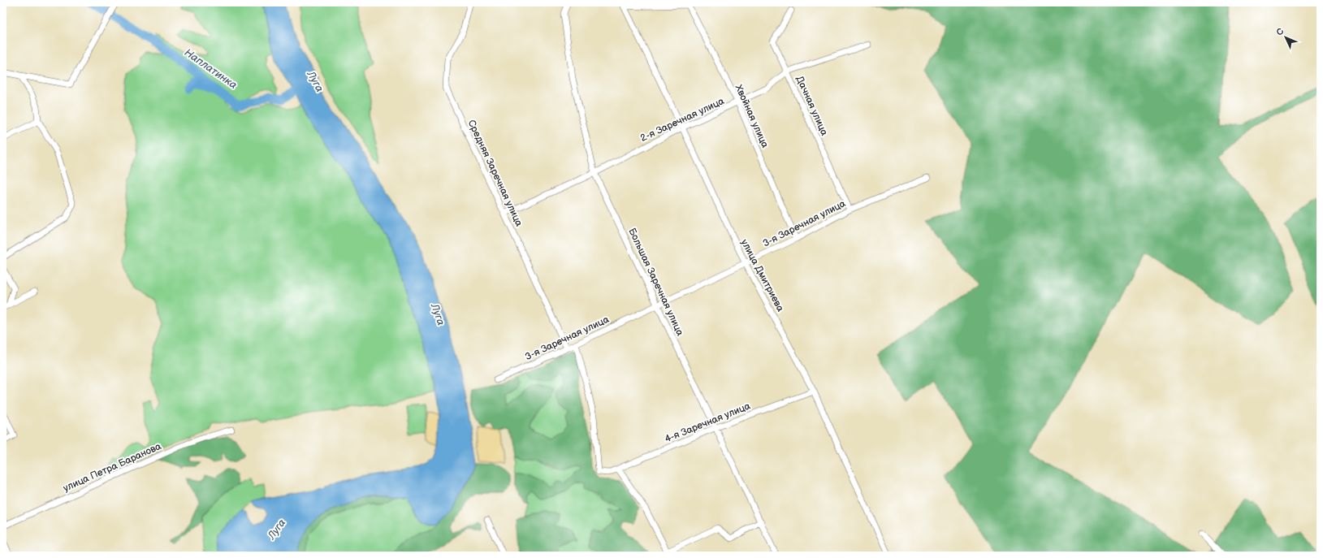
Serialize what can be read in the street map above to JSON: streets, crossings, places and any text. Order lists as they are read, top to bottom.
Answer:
{
  "streets": {
    "street": [
      "Дачная улица",
      "Хвойная улица",
      "2-я Заречная улица",
      "Средняя Заречная улица",
      "3-я Заречная улица",
      "улица Дмитриева",
      "Большая Заречная улица",
      "4-я Заречная улица",
      "улица Петра Баранова"
    ]
  },
  "crossings": [
    ["Дачная улица", "2-я Заречная улица"],
    ["Дачная улица", "3-я Заречная улица"],
    ["Хвойная улица", "2-я Заречная улица"],
    ["Хвойная улица", "3-я Заречная улица"],
    ["2-я Заречная улица", "Средняя Заречная улица"],
    ["2-я Заречная улица", "улица Дмитриева"],
    ["2-я Заречная улица", "Большая Заречная улица"],
    ["Средняя Заречная улица", "3-я Заречная улица"],
    ["3-я Заречная улица", "улица Дмитриева"],
    ["3-я Заречная улица", "Большая Заречная улица"],
    ["3-я Заречная улица", "4-я Заречная улица"],
    ["улица Дмитриева", "4-я Заречная улица"],
    ["Большая Заречная улица", "4-я Заречная улица"]
  ],
  "water": ["Наплатинка", "Луга"],
  "north": "top left"
}
